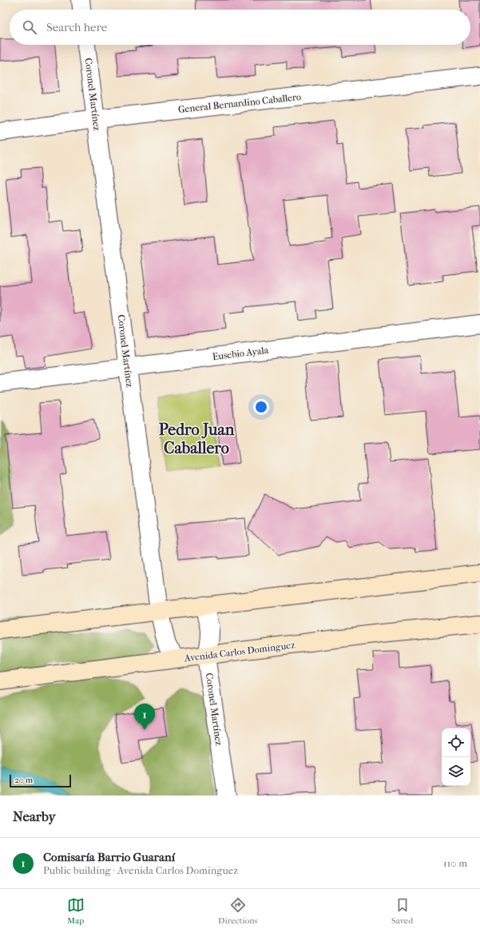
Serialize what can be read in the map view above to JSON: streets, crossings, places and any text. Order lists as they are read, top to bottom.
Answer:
{
  "streets": {
    "main road": ["Avenida Carlos Dominguez"],
    "street": ["Coronel Martínez", "General Bernardino Caballero", "Eusebio Ayala"]
  },
  "crossings": [
    ["Coronel Martínez", "General Bernardino Caballero"],
    ["Coronel Martínez", "Eusebio Ayala"],
    ["Coronel Martínez", "Avenida Carlos Dominguez"]
  ],
  "districts": ["Pedro Juan Caballero"],
  "scale_bar": "20 m",
  "page": {
    "search": "Search here",
    "pins": "1",
    "scale": "20 m",
    "heading": "Nearby",
    "list": [
      {
        "mark": "1",
        "name": "Comisaría Barrio Guaraní",
        "note": "Public building · Avenida Carlos Dominguez",
        "value": "110 m"
      }
    ],
    "nav": ["Map", "Directions", "Saved"]
  }
}
